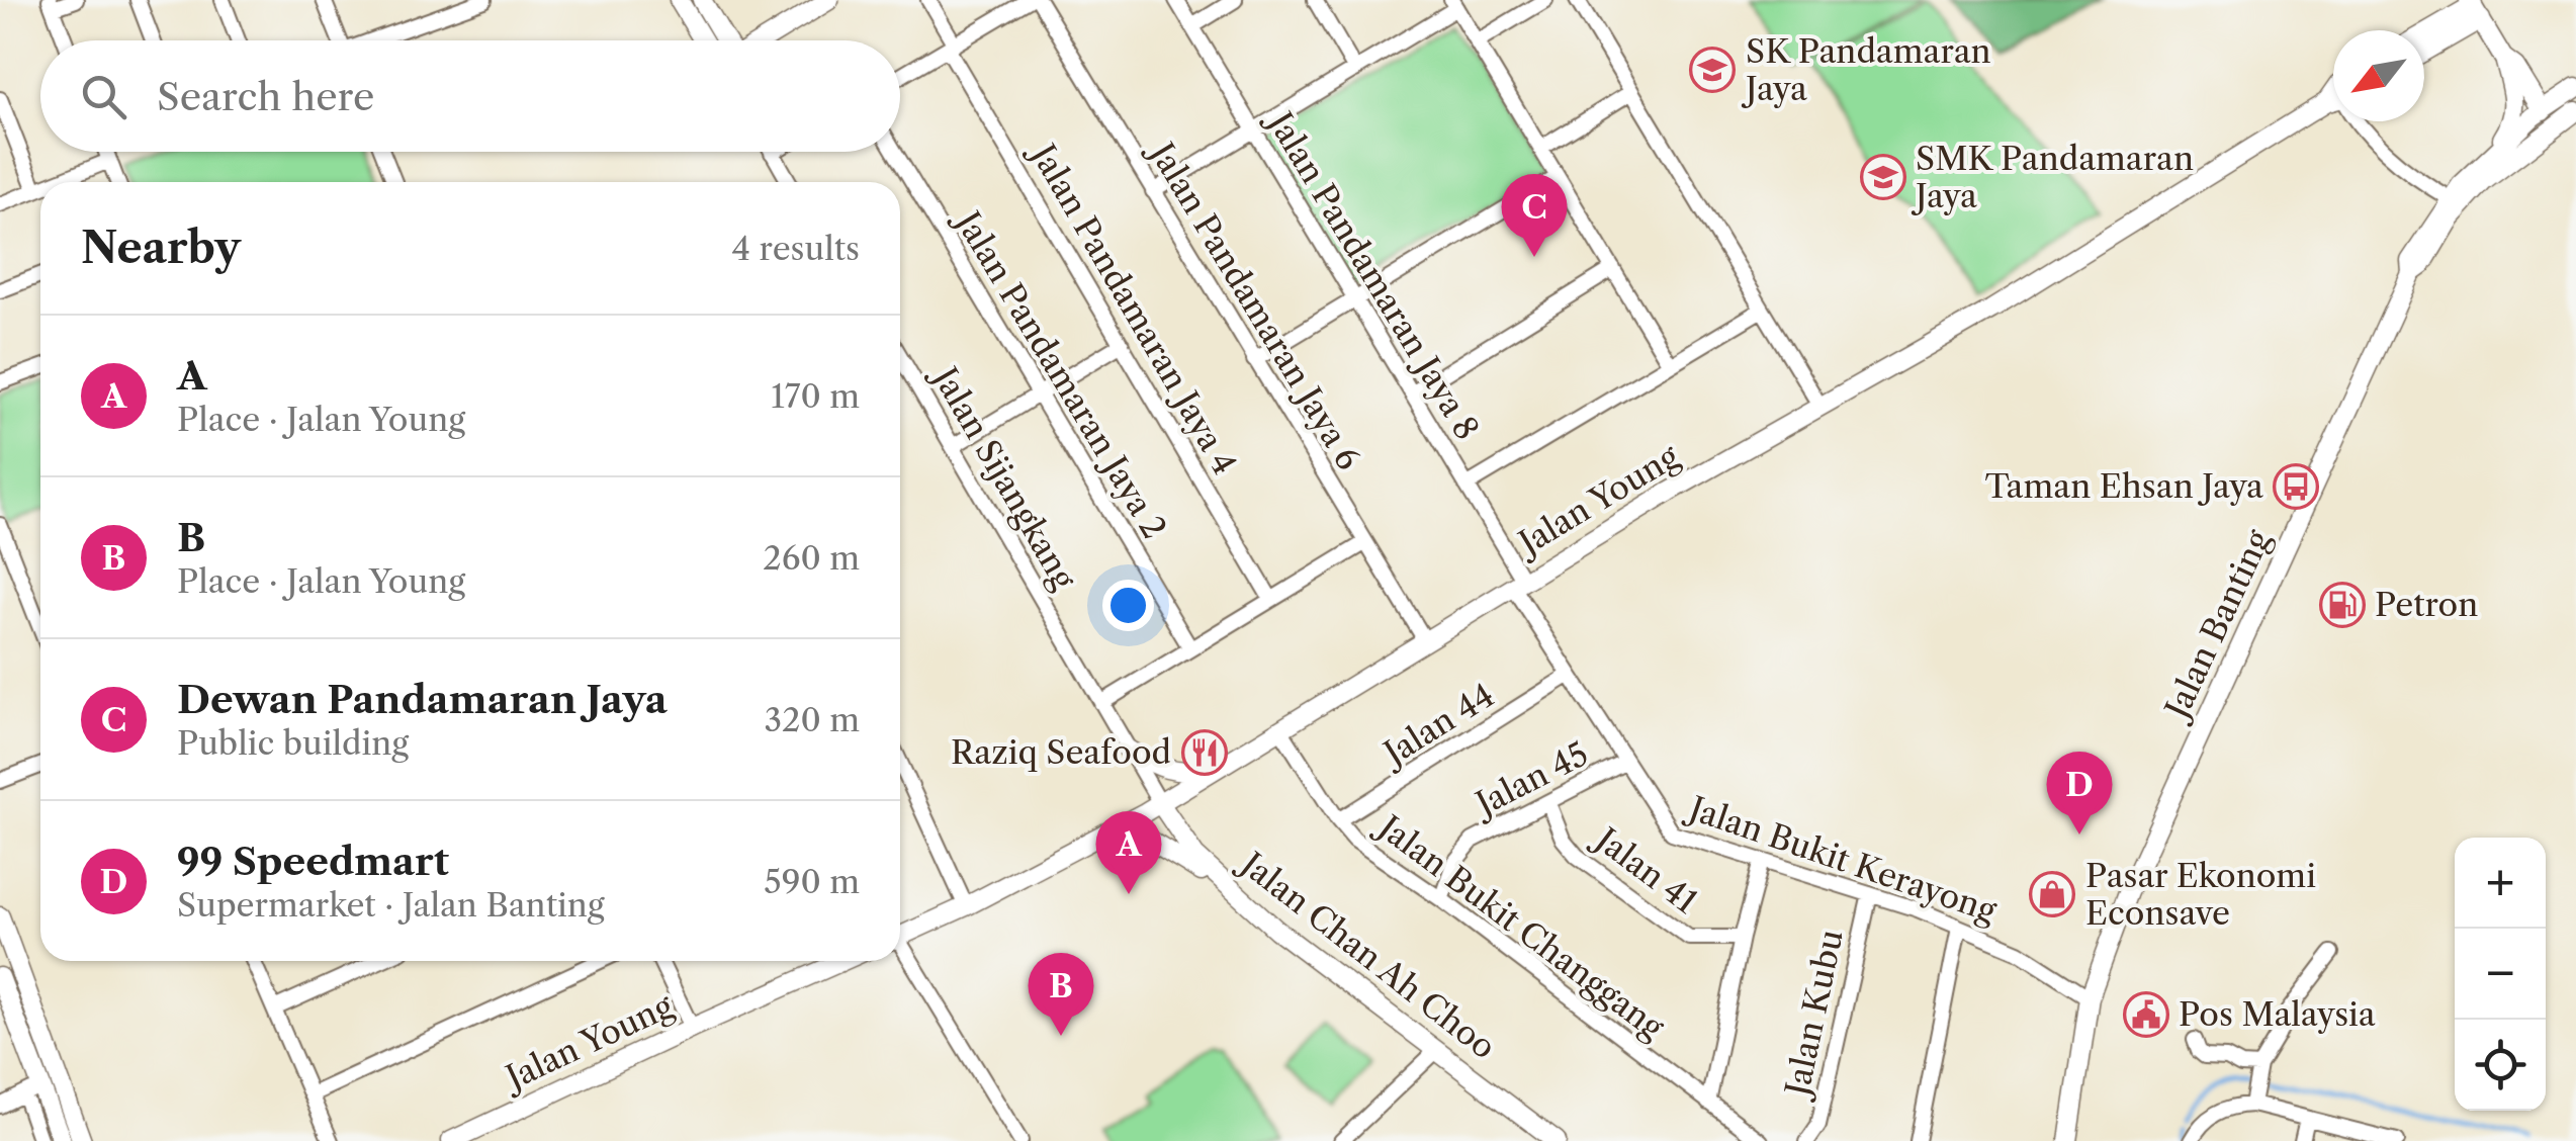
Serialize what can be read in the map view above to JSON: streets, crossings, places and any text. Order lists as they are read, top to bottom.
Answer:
{
  "streets": {
    "main road": ["Jalan Young", "Jalan Banting", "Jalan Chan Ah Choo"],
    "street": [
      "Jalan Pandamaran Jaya 8",
      "Jalan Pandamaran Jaya 6",
      "Jalan Pandamaran Jaya 4",
      "Jalan Pandamaran Jaya 2",
      "Jalan Sijangkang",
      "Jalan 44",
      "Jalan 45",
      "Jalan Bukit Kerayong",
      "Jalan 41",
      "Jalan Bukit Changgang",
      "Jalan Kubu"
    ]
  },
  "crossings": [
    ["Jalan Pandamaran Jaya 8", "Jalan Young"],
    ["Jalan Pandamaran Jaya 8", "Jalan Bukit Kerayong"],
    ["Jalan Pandamaran Jaya 6", "Jalan Young"],
    ["Jalan Sijangkang", "Jalan Young"],
    ["Jalan Sijangkang", "Jalan Chan Ah Choo"],
    ["Jalan Young", "Jalan Bukit Kerayong"],
    ["Jalan Young", "Jalan Bukit Changgang"],
    ["Jalan Young", "Jalan Chan Ah Choo"],
    ["Jalan Banting", "Jalan Bukit Kerayong"],
    ["Jalan 44", "Jalan Bukit Kerayong"],
    ["Jalan 44", "Jalan Bukit Changgang"],
    ["Jalan 45", "Jalan Bukit Kerayong"],
    ["Jalan 45", "Jalan 41"],
    ["Jalan 45", "Jalan Bukit Changgang"],
    ["Jalan Bukit Kerayong", "Jalan Kubu"]
  ],
  "places": {
    "school or university": ["SK Pandamaran Jaya", "SMK Pandamaran Jaya"],
    "bus stop": ["Taman Ehsan Jaya"],
    "fuel station": ["Petron"],
    "restaurant": ["Raziq Seafood"],
    "shop": ["Pasar Ekonomi Econsave"],
    "public building": ["Pos Malaysia"]
  },
  "north": "bottom left",
  "page": {
    "search": "Search here",
    "pins": [
      "C",
      "D",
      "A",
      "B"
    ],
    "heading": ["Nearby", "4 results"],
    "list": [
      {
        "mark": "A",
        "name": "A",
        "note": "Place · Jalan Young",
        "value": "170 m"
      },
      {
        "mark": "B",
        "name": "B",
        "note": "Place · Jalan Young",
        "value": "260 m"
      },
      {
        "mark": "C",
        "name": "Dewan Pandamaran Jaya",
        "note": "Public building",
        "value": "320 m"
      },
      {
        "mark": "D",
        "name": "99 Speedmart",
        "note": "Supermarket · Jalan Banting",
        "value": "590 m"
      }
    ],
    "map_buttons": ["+", "−"]
  }
}
